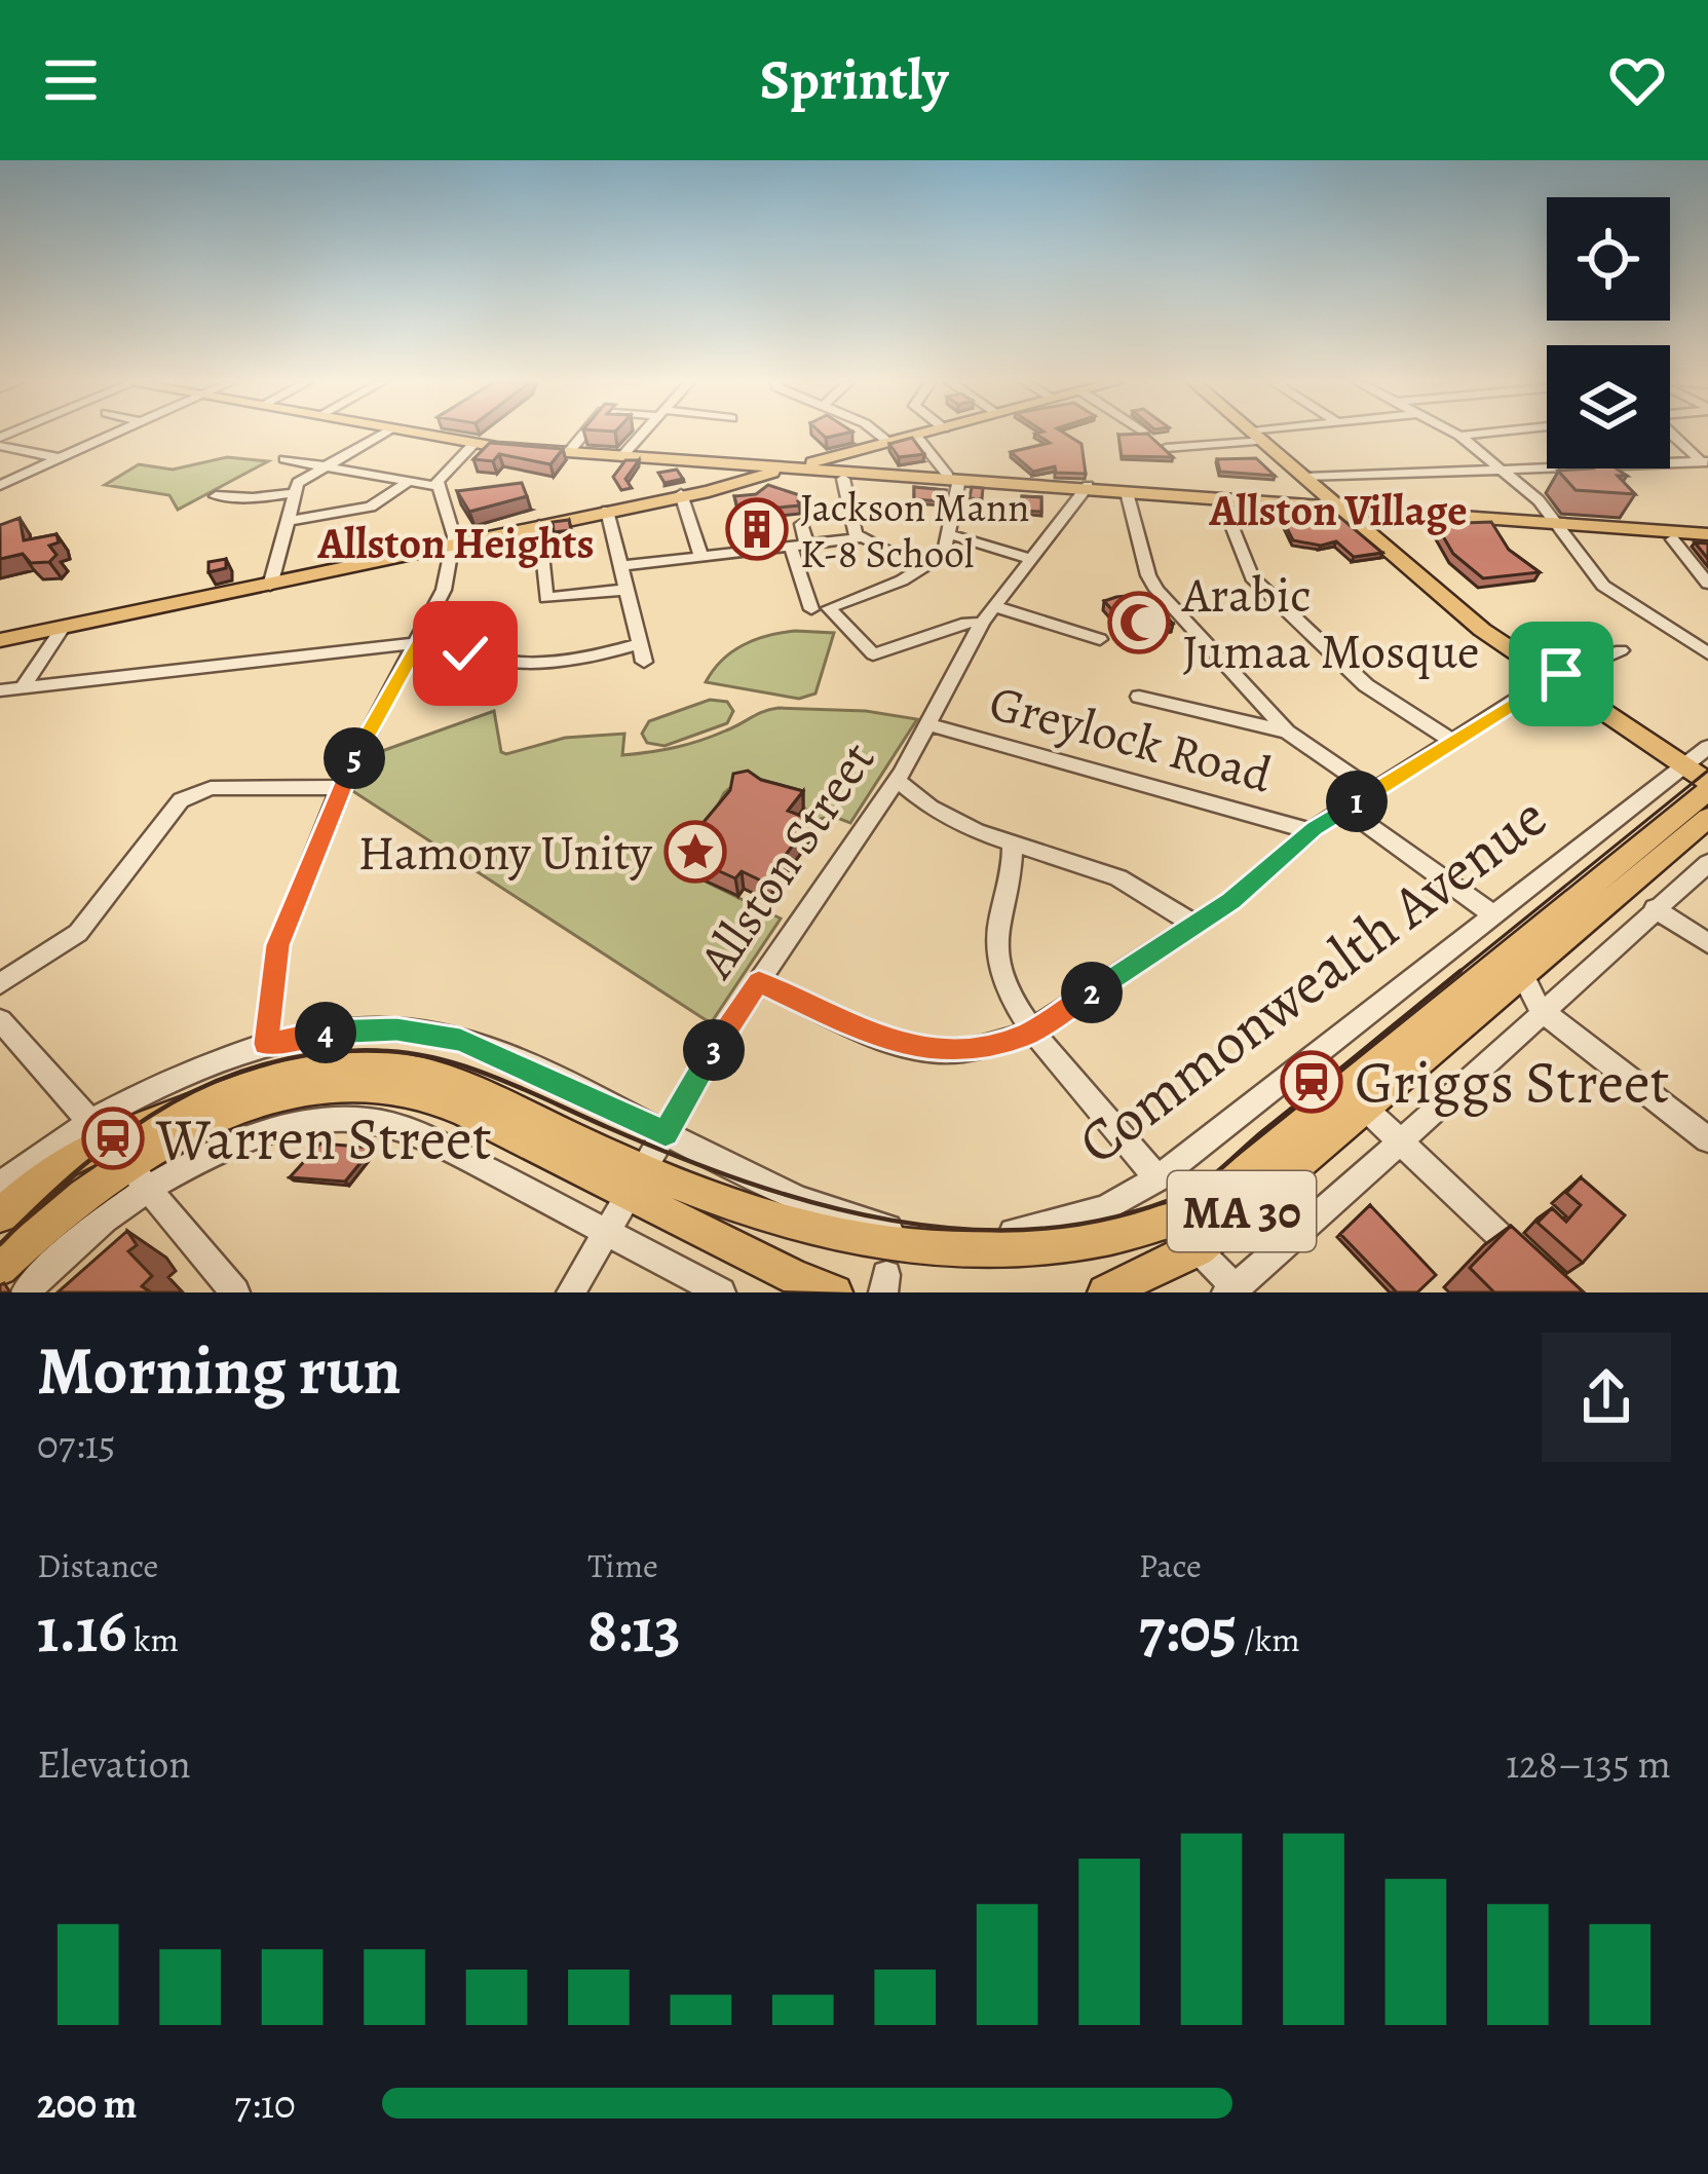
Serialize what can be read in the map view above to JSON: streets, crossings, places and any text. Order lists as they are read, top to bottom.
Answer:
{
  "streets": {
    "main road": ["Commonwealth Avenue", "MA 30"],
    "street": ["Greylock Road", "Allston Street"]
  },
  "crossings": [
    ["Greylock Road", "Allston Street"],
    ["Allston Street", "Commonwealth Avenue"]
  ],
  "districts": ["Allston Village", "Allston Heights"],
  "places": {
    "building": ["Jackson Mann K-8 School"],
    "mosque": ["Arabic Jumaa Mosque"],
    "place": ["Hamony Unity"],
    "station": ["Griggs Street", "Warren Street"]
  },
  "page": {
    "header": "Sprintly",
    "pins": [
      "5",
      "1",
      "2",
      "4",
      "3"
    ],
    "heading": ["Morning run", "07:15"],
    "stats": [
      ["Distance", "1.16 km"],
      ["Time", "8:13"],
      ["Pace", "7:05 /km"]
    ],
    "chart": ["Elevation", "128–135 m"],
    "list": [
      {
        "name": "200 m",
        "note": "7:10"
      }
    ]
  }
}
